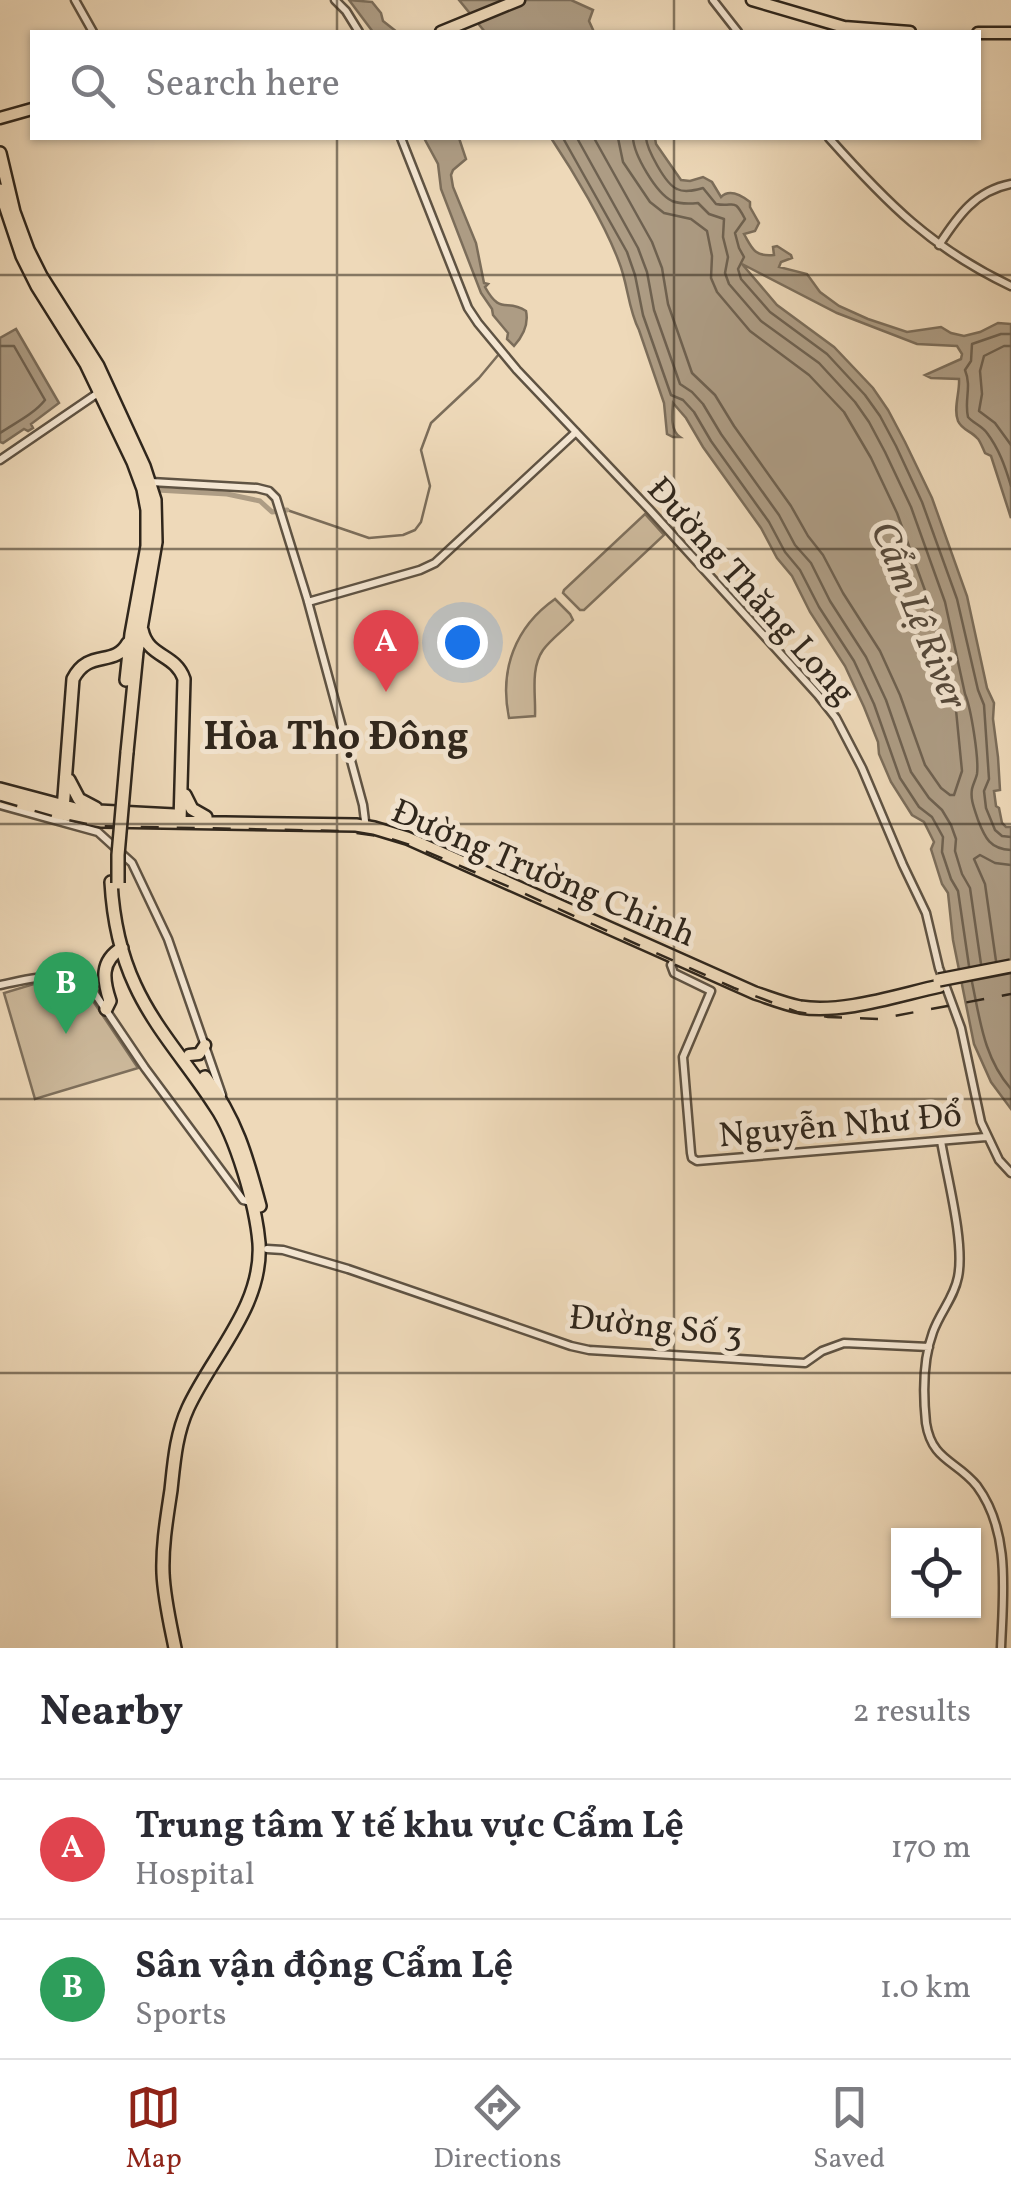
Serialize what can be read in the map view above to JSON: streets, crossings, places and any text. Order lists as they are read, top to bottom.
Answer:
{
  "streets": {
    "highway": ["Đường Trường Chinh"],
    "street": ["Đường Thăng Long", "Nguyễn Như Đổ", "Đường Số 3"]
  },
  "crossings": [
    ["Đường Thăng Long", "Nguyễn Như Đổ"],
    ["Đường Trường Chinh", "Nguyễn Như Đổ"]
  ],
  "districts": ["Hòa Thọ Đông"],
  "water": ["Cẩm Lệ River"],
  "page": {
    "search": "Search here",
    "pins": ["A", "B"],
    "heading": ["Nearby", "2 results"],
    "list": [
      {
        "mark": "A",
        "name": "Trung tâm Y tế khu vực Cẩm Lệ",
        "note": "Hospital",
        "value": "170 m"
      },
      {
        "mark": "B",
        "name": "Sân vận động Cẩm Lệ",
        "note": "Sports",
        "value": "1.0 km"
      }
    ],
    "nav": ["Map", "Directions", "Saved"]
  }
}
